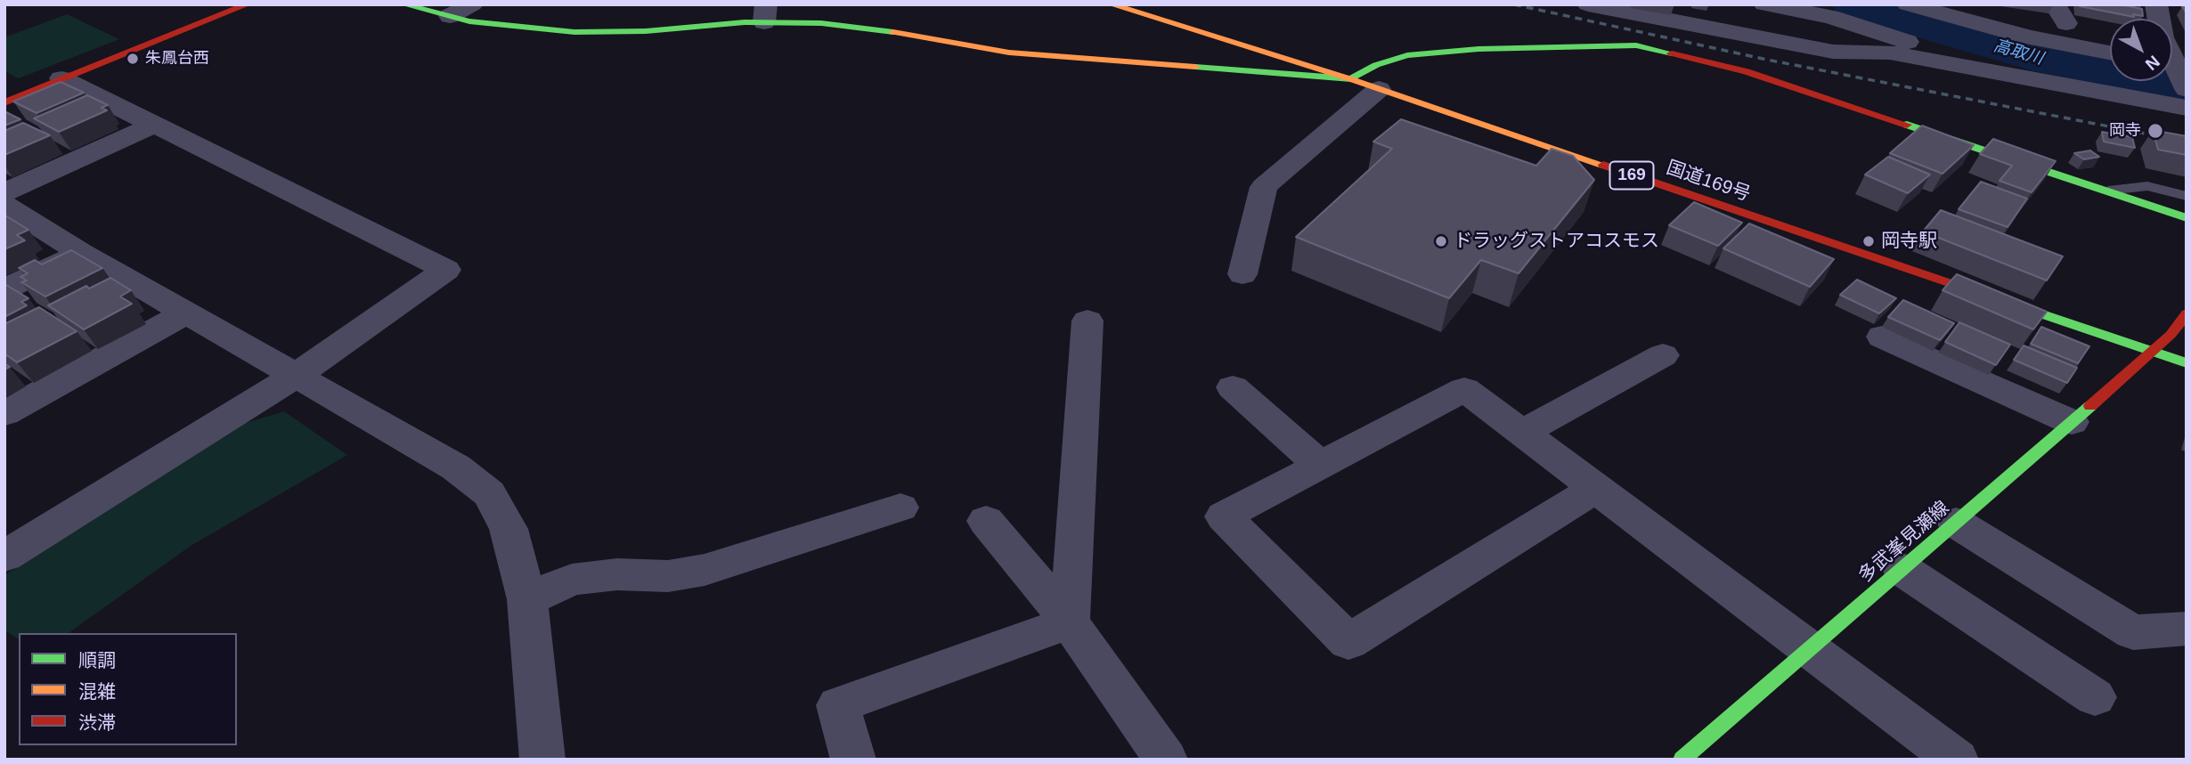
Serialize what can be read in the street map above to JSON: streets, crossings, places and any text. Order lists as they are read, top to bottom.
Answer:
{
  "streets": {
    "main road": ["169", "国道169号", "多武峯見瀬線"]
  },
  "crossings": [
    ["国道169号", "多武峯見瀬線"]
  ],
  "water": ["高取川"],
  "places": [
    "朱鳳台西",
    "岡寺",
    "ドラッグストアコスモス",
    "岡寺駅"
  ],
  "legend": ["順調", "混雑", "渋滞"],
  "north": "bottom right"
}
